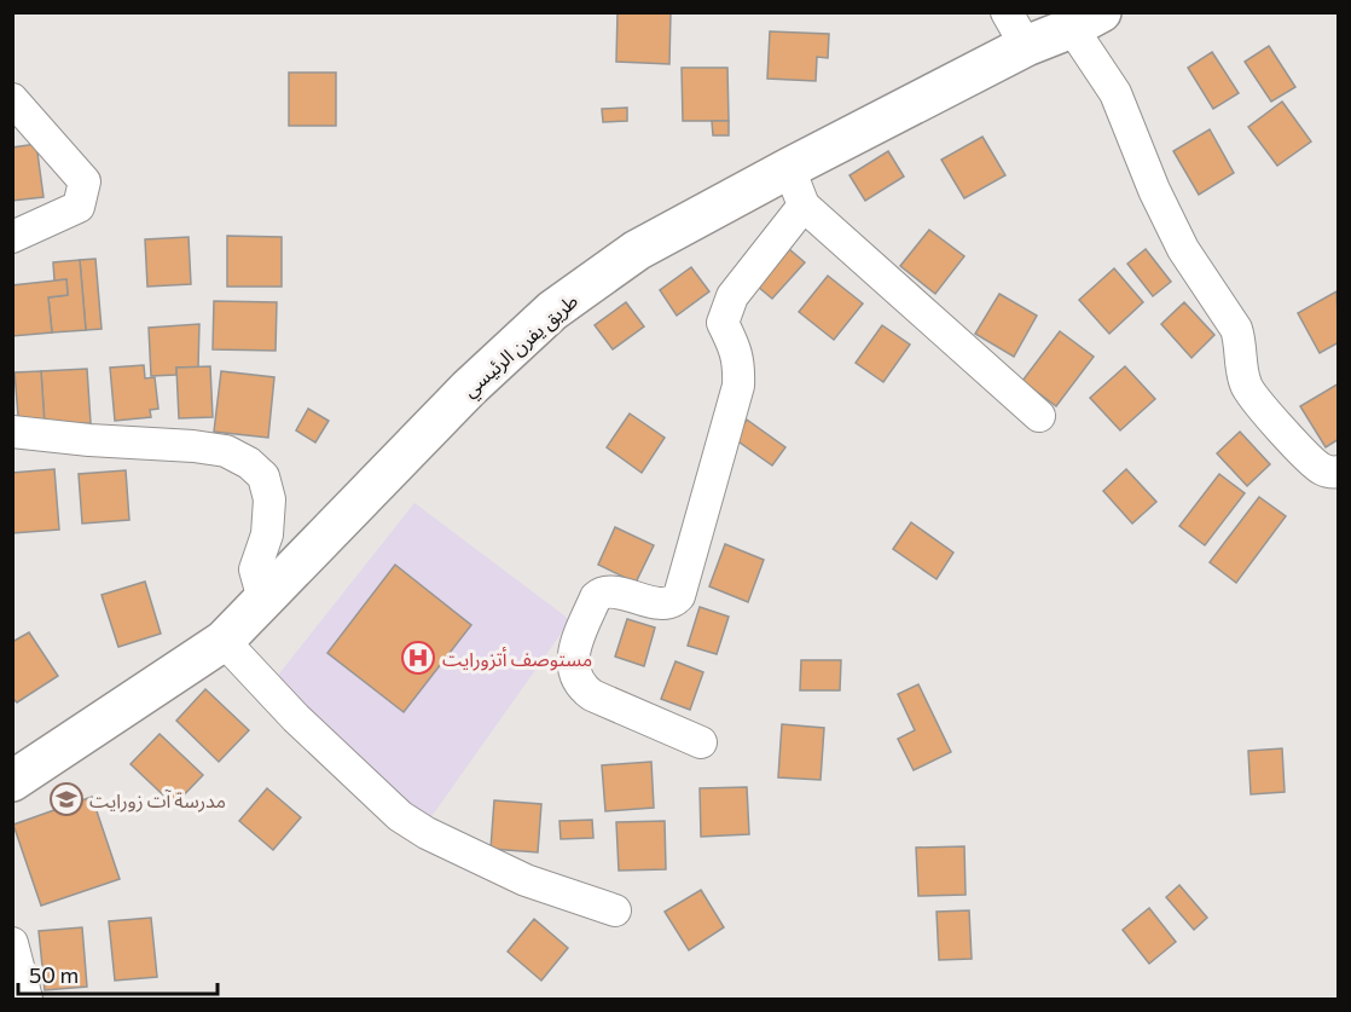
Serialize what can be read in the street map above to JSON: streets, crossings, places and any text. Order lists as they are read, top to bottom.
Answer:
{
  "streets": {
    "main road": ["طريق يفرن الرئيسي"]
  },
  "places": {
    "hospital": ["مستوصف أتزورايت"],
    "school or university": ["مدرسة آت زورايت"]
  },
  "scale_bar": "50 m"
}
